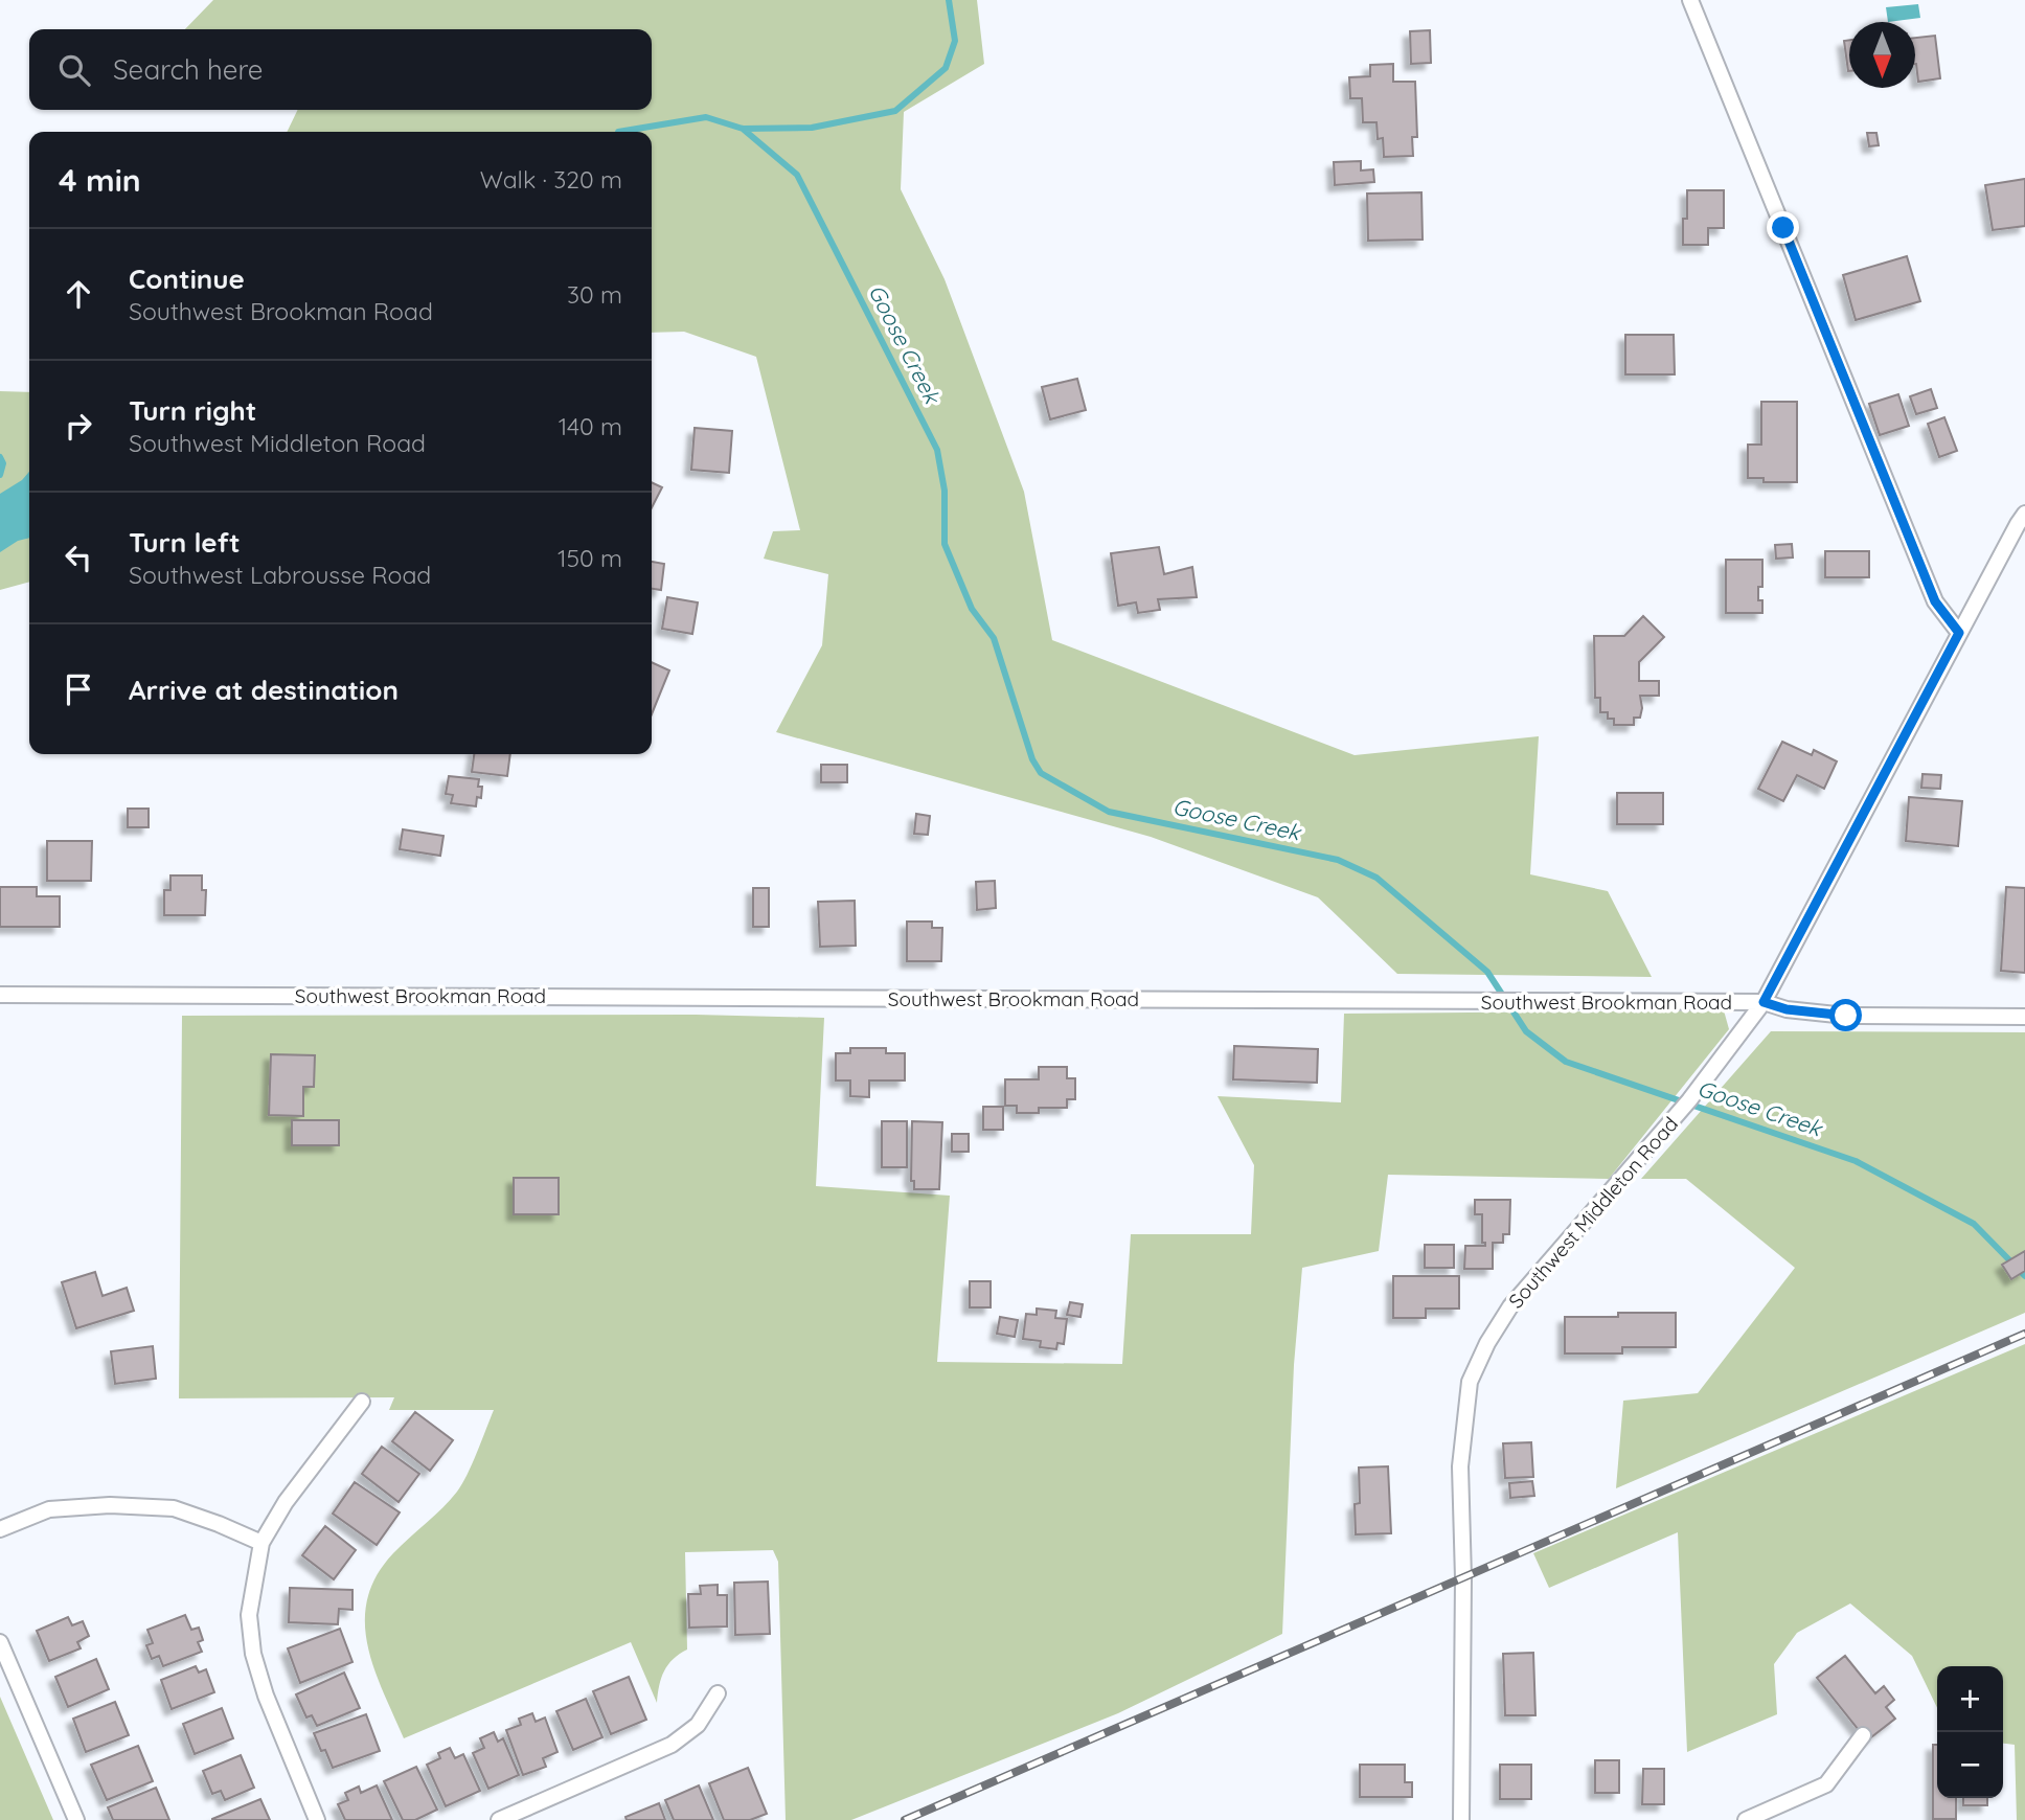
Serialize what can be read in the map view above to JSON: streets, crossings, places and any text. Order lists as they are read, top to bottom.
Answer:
{
  "streets": {
    "street": ["Southwest Brookman Road", "Southwest Middleton Road"]
  },
  "crossings": [
    ["Southwest Brookman Road", "Southwest Middleton Road"]
  ],
  "water": ["Goose Creek"],
  "north": "bottom",
  "page": {
    "search": "Search here",
    "heading": ["4 min", "Walk · 320 m"],
    "list": [
      ["Continue", "Southwest Brookman Road", "30 m"],
      ["Turn right", "Southwest Middleton Road", "140 m"],
      ["Turn left", "Southwest Labrousse Road", "150 m"],
      "Arrive at destination"
    ],
    "map_buttons": ["+", "−"]
  }
}
